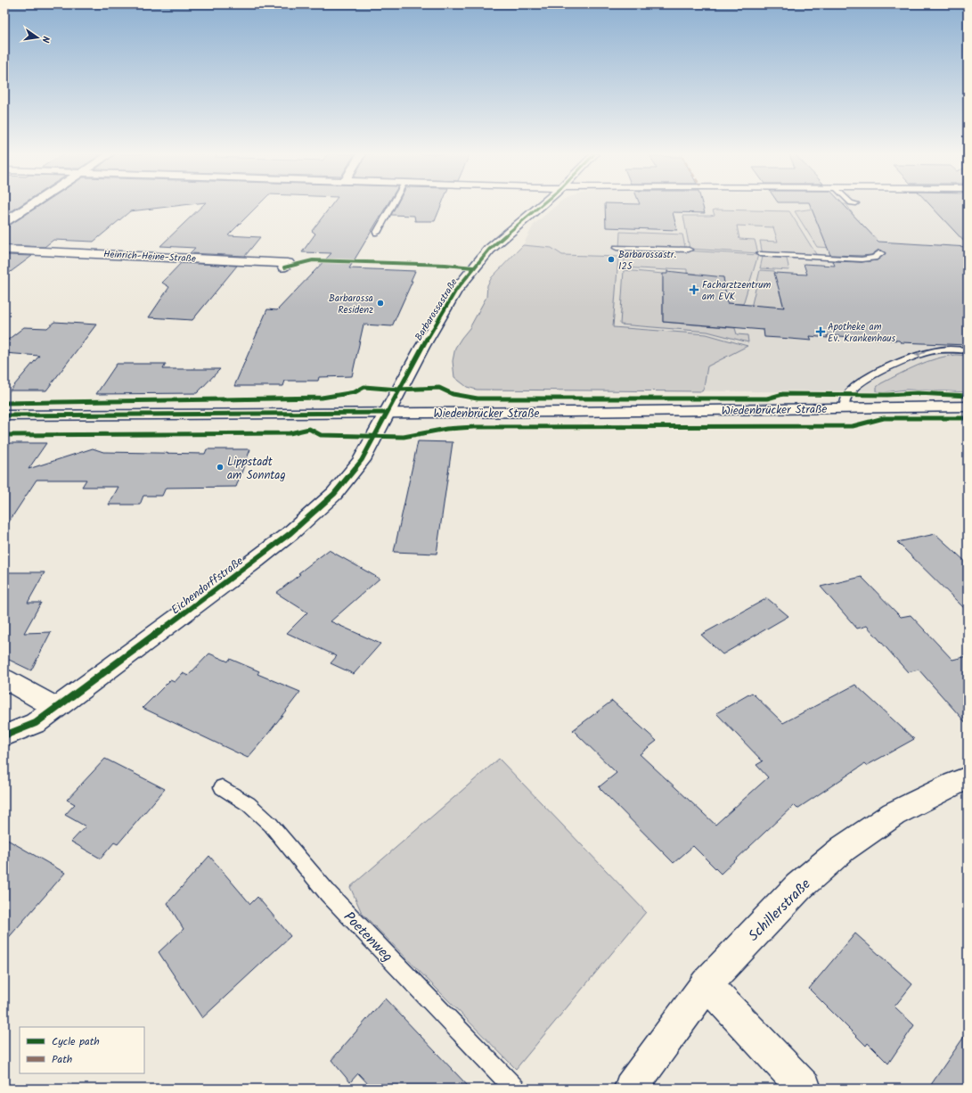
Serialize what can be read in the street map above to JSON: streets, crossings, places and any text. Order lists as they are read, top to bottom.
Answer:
{
  "streets": {
    "street": [
      "Heinrich-Heine-Straße",
      "Barbarossastraße",
      "Wiedenbrücker Straße",
      "Eichendorffstraße",
      "Schillerstraße"
    ],
    "lane": ["Poetenweg"]
  },
  "crossings": [
    ["Barbarossastraße", "Wiedenbrücker Straße"],
    ["Barbarossastraße", "Eichendorffstraße"],
    ["Wiedenbrücker Straße", "Eichendorffstraße"]
  ],
  "places": {
    "other": ["Barbarossastr. 125", "Barbarossa Residenz", "Lippstadt am Sonntag"],
    "health": ["Facharztzentrum am EVK", "Apotheke am Ev. Krankenhaus"]
  },
  "legend": ["Cycle path", "Path"],
  "north": "right"
}
